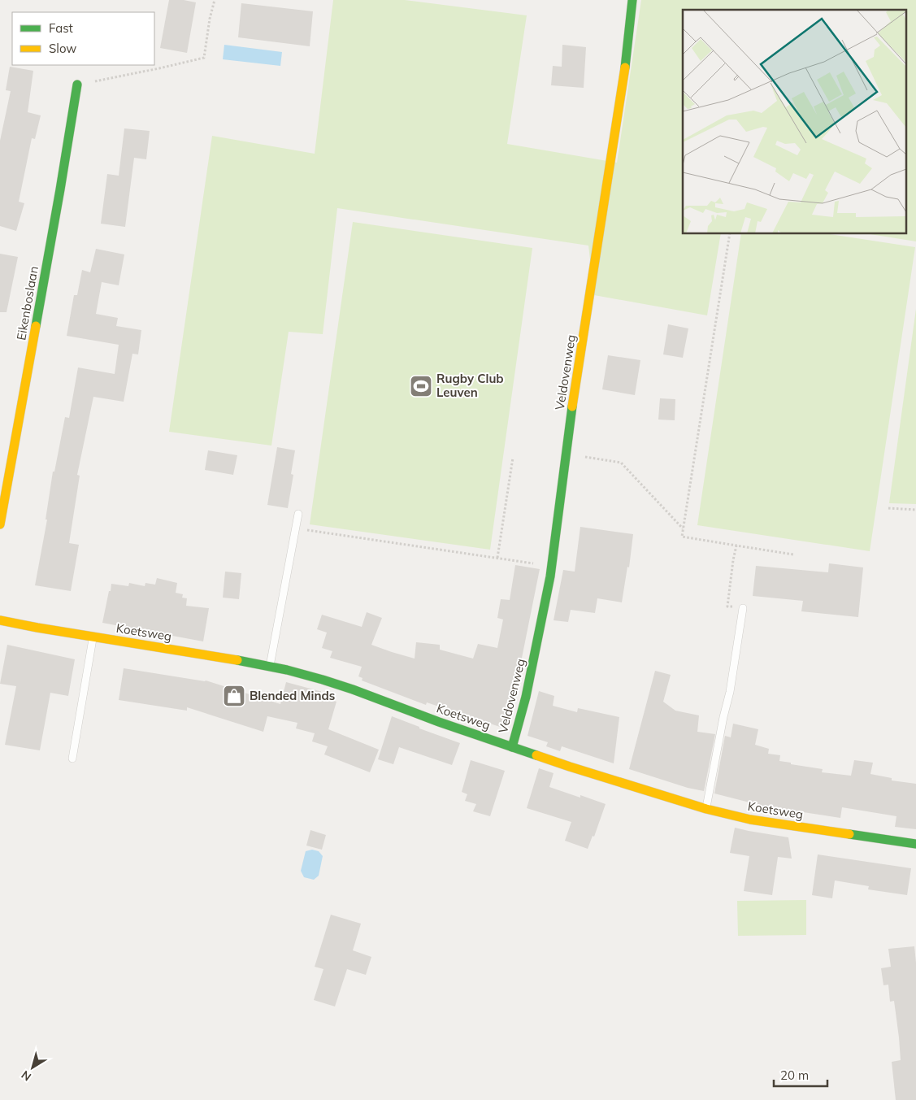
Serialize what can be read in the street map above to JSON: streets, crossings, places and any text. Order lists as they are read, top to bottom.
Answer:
{
  "streets": {
    "street": ["Eikenboslaan", "Veldovenweg", "Koetsweg"]
  },
  "crossings": [
    ["Veldovenweg", "Koetsweg"]
  ],
  "places": {
    "sports": ["Rugby Club Leuven"],
    "shop": ["Blended Minds"]
  },
  "legend": ["Fast", "Slow"],
  "scale_bar": "20 m",
  "north": "bottom left"
}
